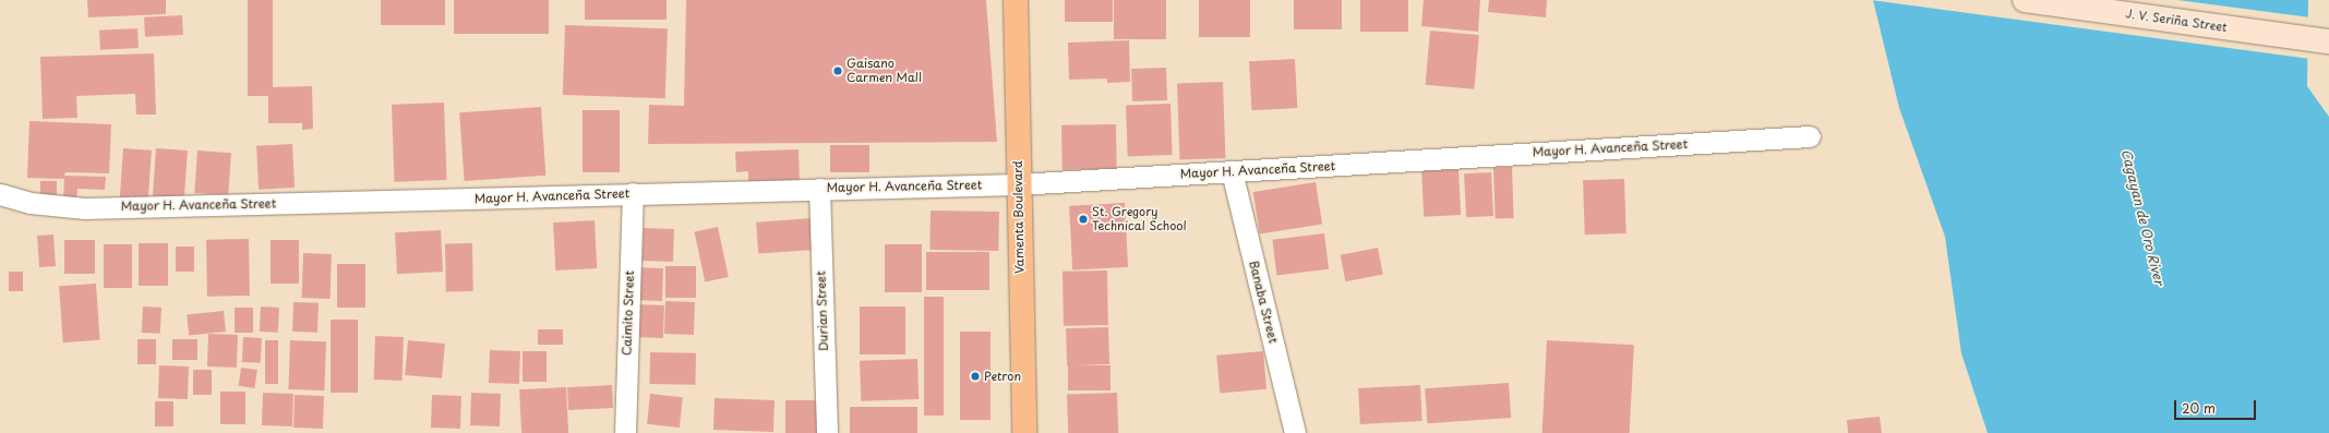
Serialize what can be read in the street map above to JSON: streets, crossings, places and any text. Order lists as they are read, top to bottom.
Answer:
{
  "streets": {
    "main road": ["J. V. Seriña Street", "Vamenta Boulevard"],
    "street": [
      "Mayor H. Avanceña Street",
      "Banaba Street",
      "Durian Street",
      "Caimito Street"
    ]
  },
  "crossings": [
    ["Mayor H. Avanceña Street", "Vamenta Boulevard"],
    ["Mayor H. Avanceña Street", "Banaba Street"],
    ["Mayor H. Avanceña Street", "Durian Street"],
    ["Mayor H. Avanceña Street", "Caimito Street"]
  ],
  "water": ["Cagayan de Oro River"],
  "places": ["Gaisano Carmen Mall", "St. Gregory Technical School", "Petron"],
  "scale_bar": "20 m"
}
